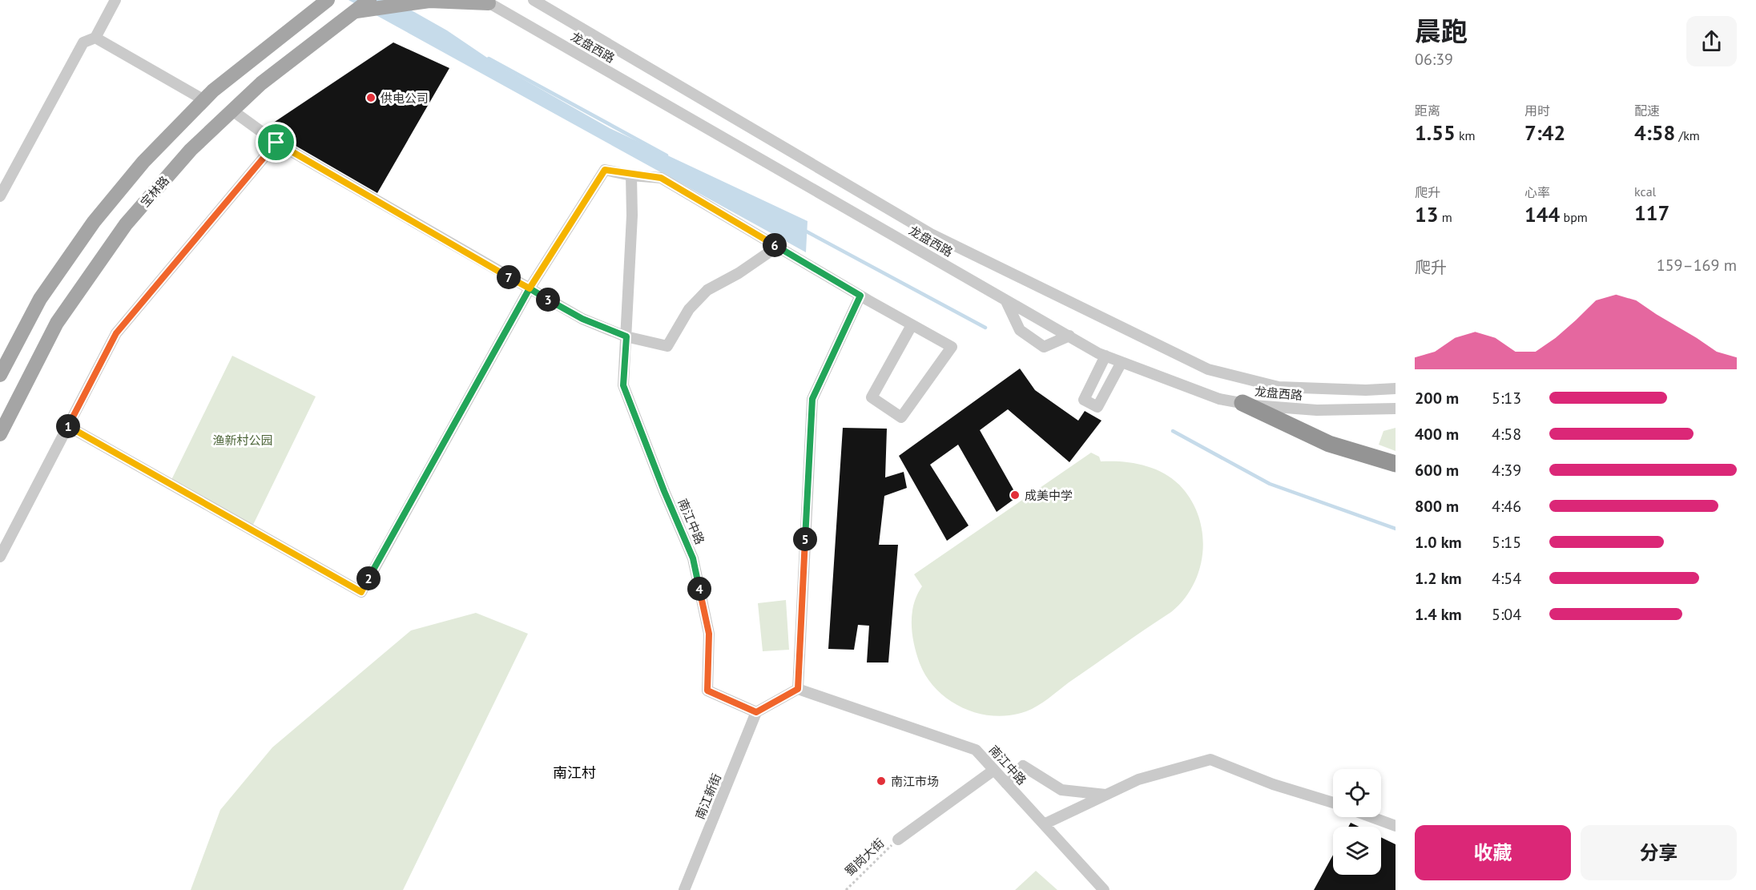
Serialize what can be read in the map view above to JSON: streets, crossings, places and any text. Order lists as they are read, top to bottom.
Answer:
{
  "streets": {
    "main road": ["宝林路"],
    "street": ["龙盘西路", "南江中路", "南江新街"],
    "path": ["蜀岗大街"]
  },
  "crossings": [
    ["南江中路", "南江新街"]
  ],
  "districts": ["南江村"],
  "parks": ["渔新村公园"],
  "places": ["供电公司", "成美中学", "南江市场"],
  "page": {
    "heading": ["晨跑", "06:39"],
    "stats": [
      ["距离", "1.55 km"],
      ["用时", "7:42"],
      ["配速", "4:58 /km"],
      ["爬升", "13 m"],
      ["心率", "144 bpm"],
      ["kcal", "117"]
    ],
    "pins": [
      "6",
      "7",
      "3",
      "1",
      "5",
      "2",
      "4"
    ],
    "chart": ["爬升", "159–169 m"],
    "list": [
      {
        "name": "200 m",
        "note": "5:13"
      },
      {
        "name": "400 m",
        "note": "4:58"
      },
      {
        "name": "600 m",
        "note": "4:39"
      },
      {
        "name": "800 m",
        "note": "4:46"
      },
      {
        "name": "1.0 km",
        "note": "5:15"
      },
      {
        "name": "1.2 km",
        "note": "4:54"
      },
      {
        "name": "1.4 km",
        "note": "5:04"
      }
    ],
    "buttons": ["收藏", "分享"]
  }
}
